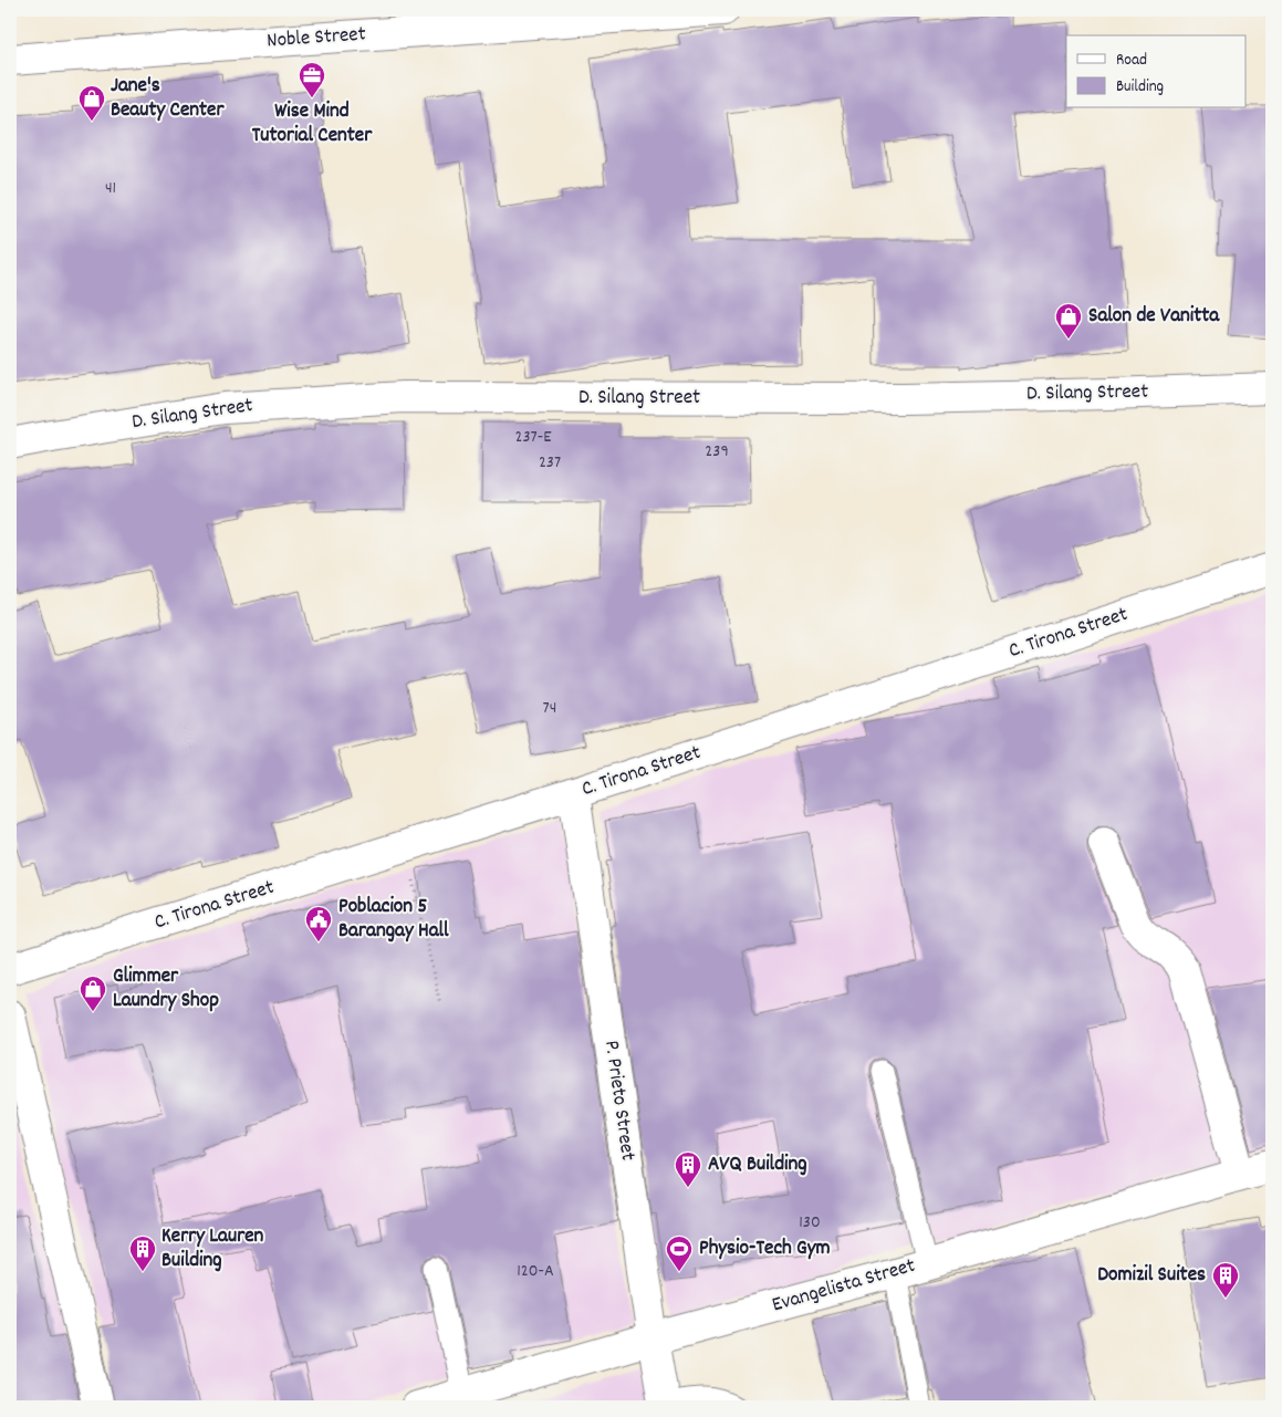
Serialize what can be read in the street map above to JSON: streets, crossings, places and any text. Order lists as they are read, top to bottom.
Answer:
{
  "streets": {
    "street": [
      "Noble Street",
      "D. Silang Street",
      "C. Tirona Street",
      "P. Prieto Street",
      "Evangelista Street"
    ]
  },
  "crossings": [
    ["C. Tirona Street", "P. Prieto Street"],
    ["P. Prieto Street", "Evangelista Street"]
  ],
  "places": {
    "office": ["Wise Mind Tutorial Center"],
    "shop": ["Jane's Beauty Center", "Salon de Vanitta", "Glimmer Laundry Shop"],
    "public building": ["Poblacion 5 Barangay Hall"],
    "building": ["AVQ Building", "Kerry Lauren Building", "Domizil Suites"],
    "sports": ["Physio-Tech Gym"]
  },
  "house_numbers": [
    "41",
    "237-E",
    "239",
    "237",
    "74",
    "130",
    "120-A"
  ],
  "legend": ["Road", "Building"]
}
